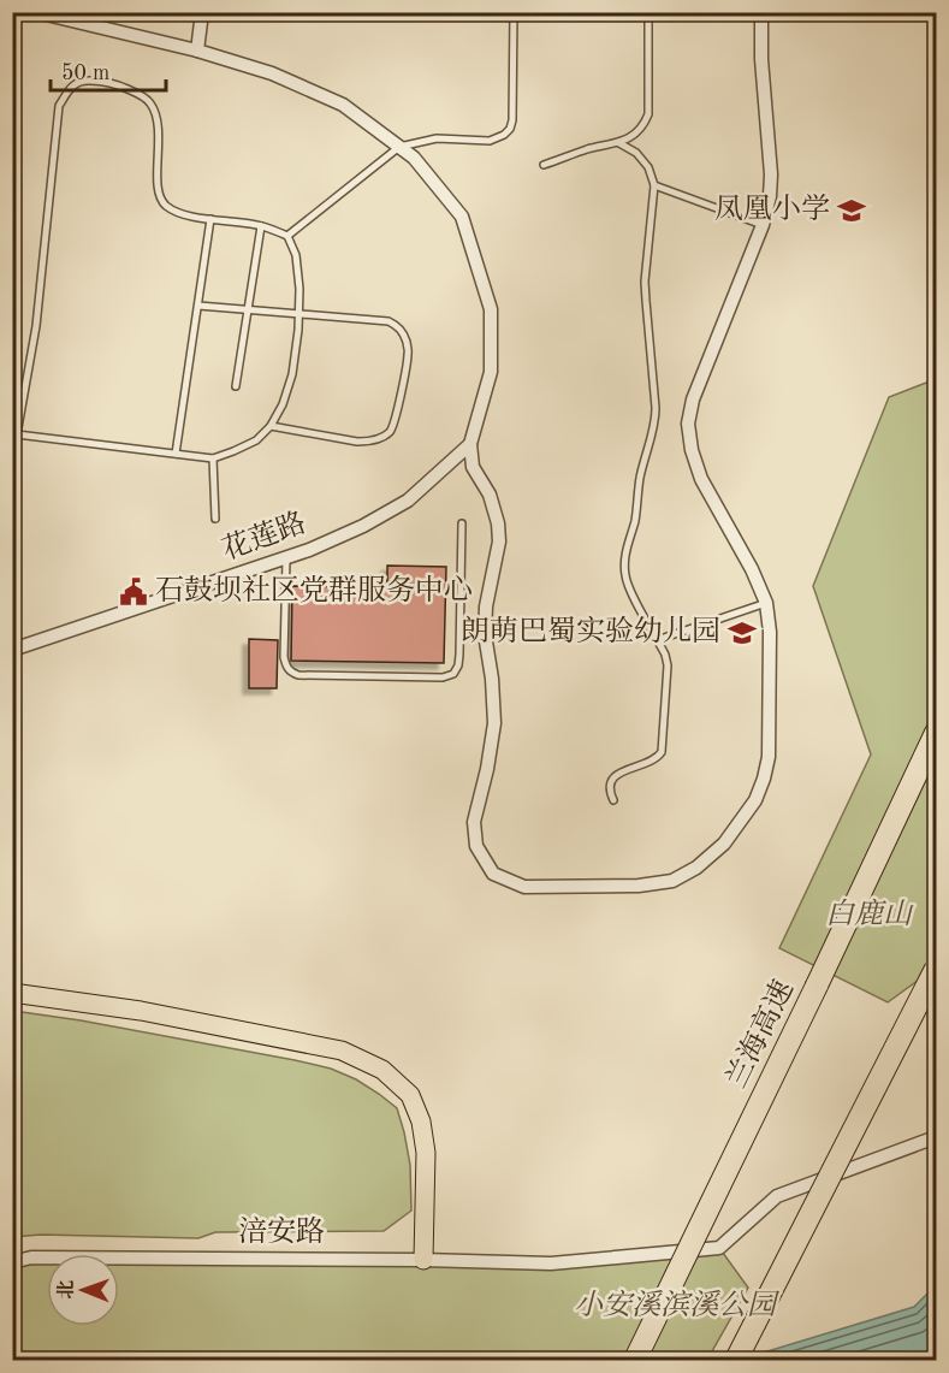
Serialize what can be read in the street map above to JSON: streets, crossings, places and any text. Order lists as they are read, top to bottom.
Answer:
{
  "streets": {
    "highway": ["兰海高速"],
    "street": ["花莲路", "涪安路"]
  },
  "parks": ["白鹿山", "小安溪滨溪公园"],
  "places": {
    "school or university": ["凤凰小学", "朗萌巴蜀实验幼儿园"],
    "public building": ["石鼓坝社区党群服务中心"]
  },
  "scale_bar": "50 m",
  "north": "left"
}
